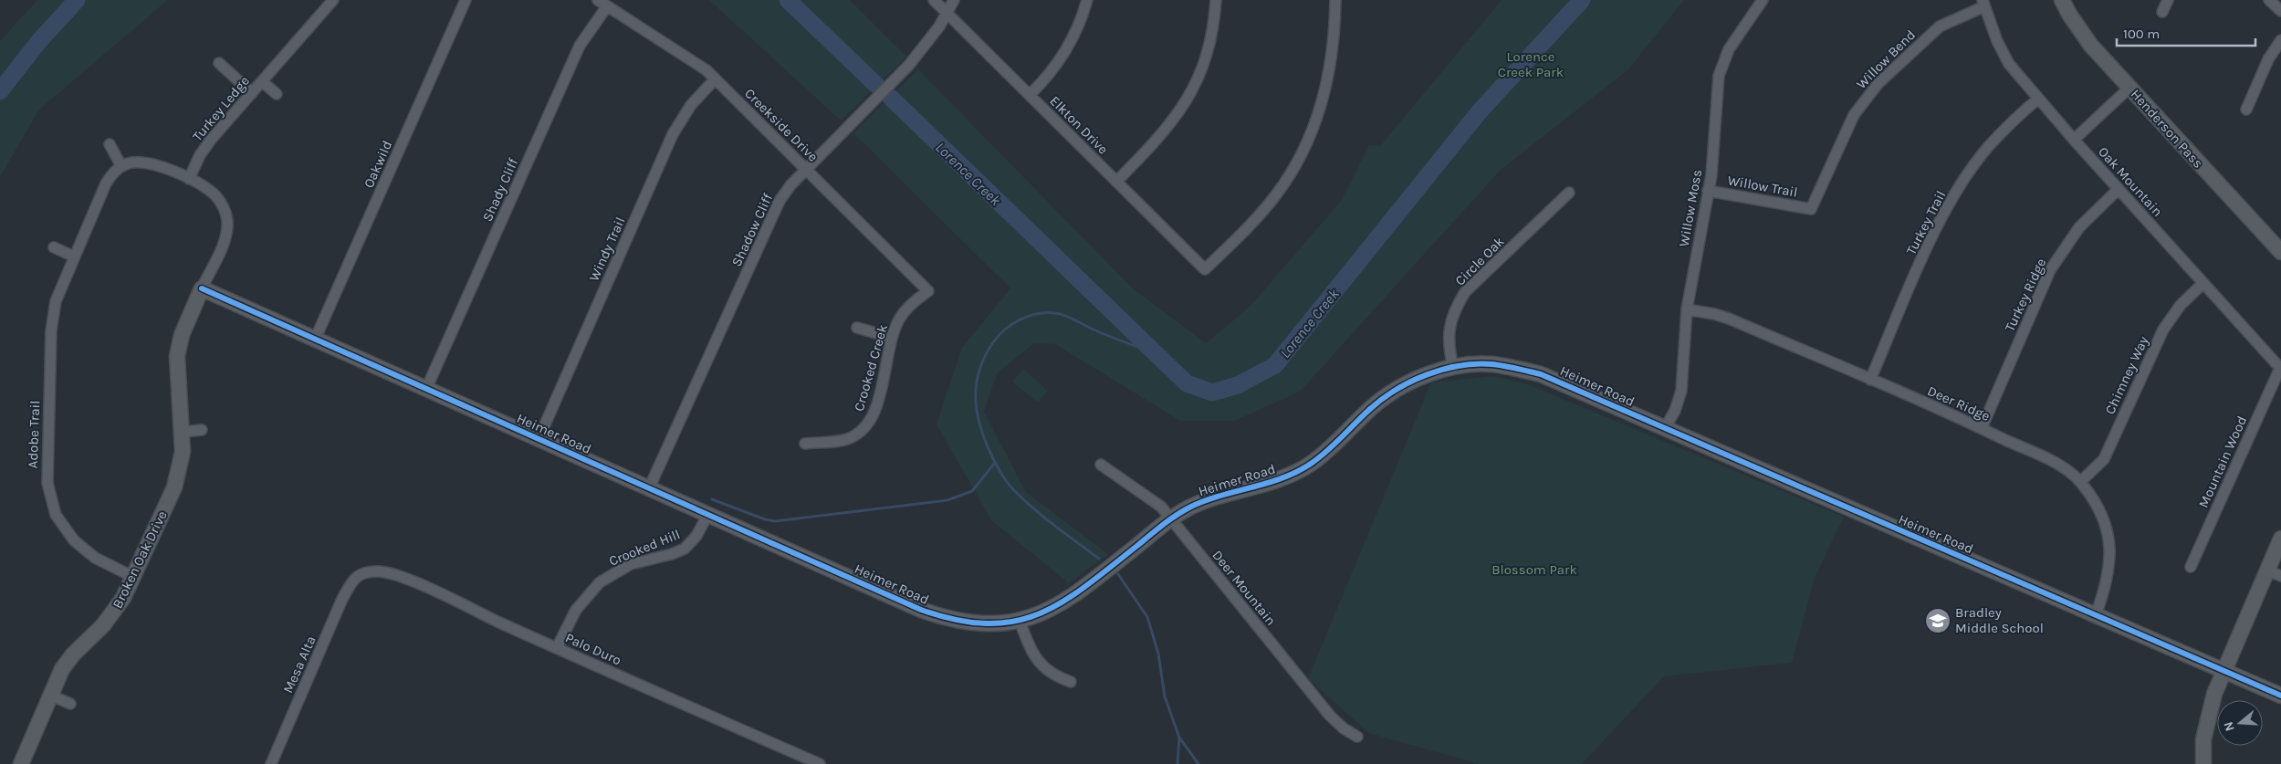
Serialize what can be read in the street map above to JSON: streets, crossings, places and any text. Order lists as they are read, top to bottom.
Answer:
{
  "streets": {
    "street": [
      "Willow Bend",
      "Turkey Ledge",
      "Creekside Drive",
      "Elkton Drive",
      "Henderson Pass",
      "Oakwild",
      "Oak Mountain",
      "Willow Trail",
      "Shady Cliff",
      "Willow Moss",
      "Turkey Trail",
      "Shadow Cliff",
      "Windy Trail",
      "Circle Oak",
      "Turkey Ridge",
      "Crooked Creek",
      "Chimney Way",
      "Heimer Road",
      "Deer Ridge",
      "Adobe Trail",
      "Mountain Wood",
      "Crooked Hill",
      "Broken Oak Drive",
      "Deer Mountain",
      "Palo Duro",
      "Mesa Alta"
    ]
  },
  "crossings": [
    ["Willow Bend", "Oak Mountain"],
    ["Willow Bend", "Willow Trail"],
    ["Turkey Ledge", "Broken Oak Drive"],
    ["Creekside Drive", "Shady Cliff"],
    ["Creekside Drive", "Shadow Cliff"],
    ["Creekside Drive", "Windy Trail"],
    ["Creekside Drive", "Crooked Creek"],
    ["Elkton Drive", "Shadow Cliff"],
    ["Oakwild", "Heimer Road"],
    ["Oak Mountain", "Turkey Trail"],
    ["Oak Mountain", "Turkey Ridge"],
    ["Oak Mountain", "Chimney Way"],
    ["Oak Mountain", "Mountain Wood"],
    ["Willow Trail", "Willow Moss"],
    ["Shady Cliff", "Heimer Road"],
    ["Willow Moss", "Heimer Road"],
    ["Willow Moss", "Deer Ridge"],
    ["Turkey Trail", "Deer Ridge"],
    ["Shadow Cliff", "Heimer Road"],
    ["Windy Trail", "Heimer Road"],
    ["Circle Oak", "Heimer Road"],
    ["Turkey Ridge", "Deer Ridge"],
    ["Chimney Way", "Deer Ridge"],
    ["Heimer Road", "Deer Ridge"],
    ["Heimer Road", "Crooked Hill"],
    ["Heimer Road", "Broken Oak Drive"],
    ["Heimer Road", "Deer Mountain"],
    ["Adobe Trail", "Broken Oak Drive"],
    ["Crooked Hill", "Palo Duro"],
    ["Palo Duro", "Mesa Alta"]
  ],
  "water": ["Lorence Creek"],
  "parks": ["Lorence Creek Park", "Blossom Park"],
  "places": {
    "school or university": ["Bradley Middle School"]
  },
  "scale_bar": "100 m",
  "north": "left"
}
